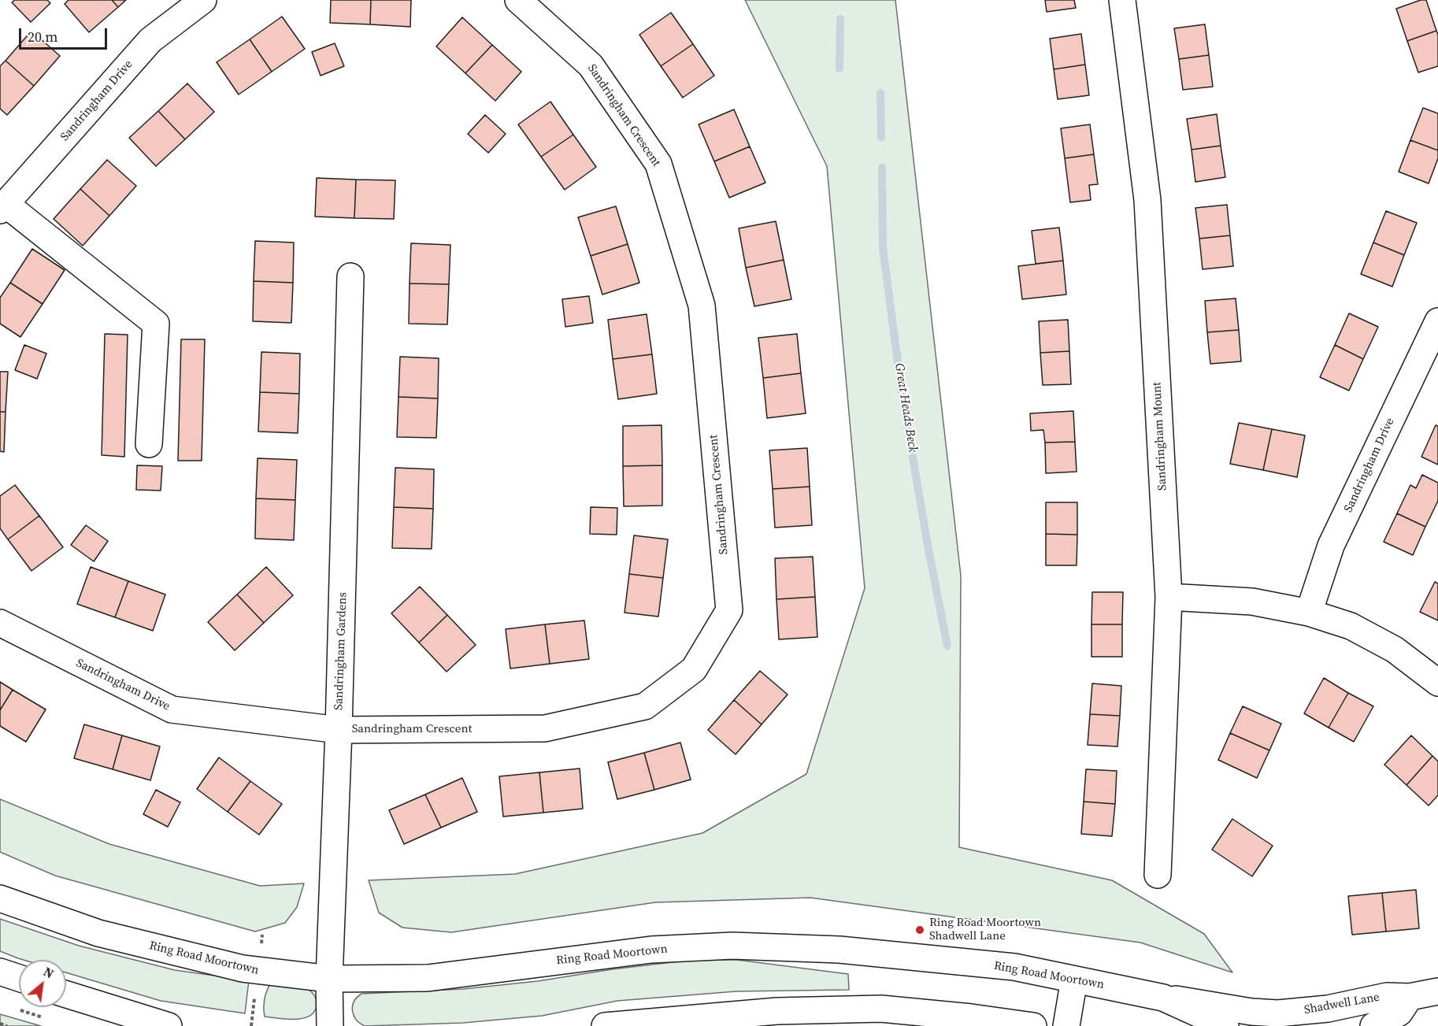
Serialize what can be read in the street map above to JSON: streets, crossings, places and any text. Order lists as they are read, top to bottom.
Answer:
{
  "streets": {
    "main road": [
      "Sandringham Drive",
      "Sandringham Crescent",
      "Sandringham Mount",
      "Sandringham Gardens",
      "Ring Road Moortown",
      "Shadwell Lane"
    ]
  },
  "crossings": [
    ["Sandringham Drive", "Sandringham Crescent"],
    ["Sandringham Drive", "Sandringham Gardens"],
    ["Sandringham Crescent", "Sandringham Gardens"],
    ["Sandringham Gardens", "Ring Road Moortown"],
    ["Ring Road Moortown", "Shadwell Lane"]
  ],
  "water": ["Great Heads Beck"],
  "places": ["Ring Road Moortown Shadwell Lane"],
  "scale_bar": "20 m",
  "north": "top right"
}
